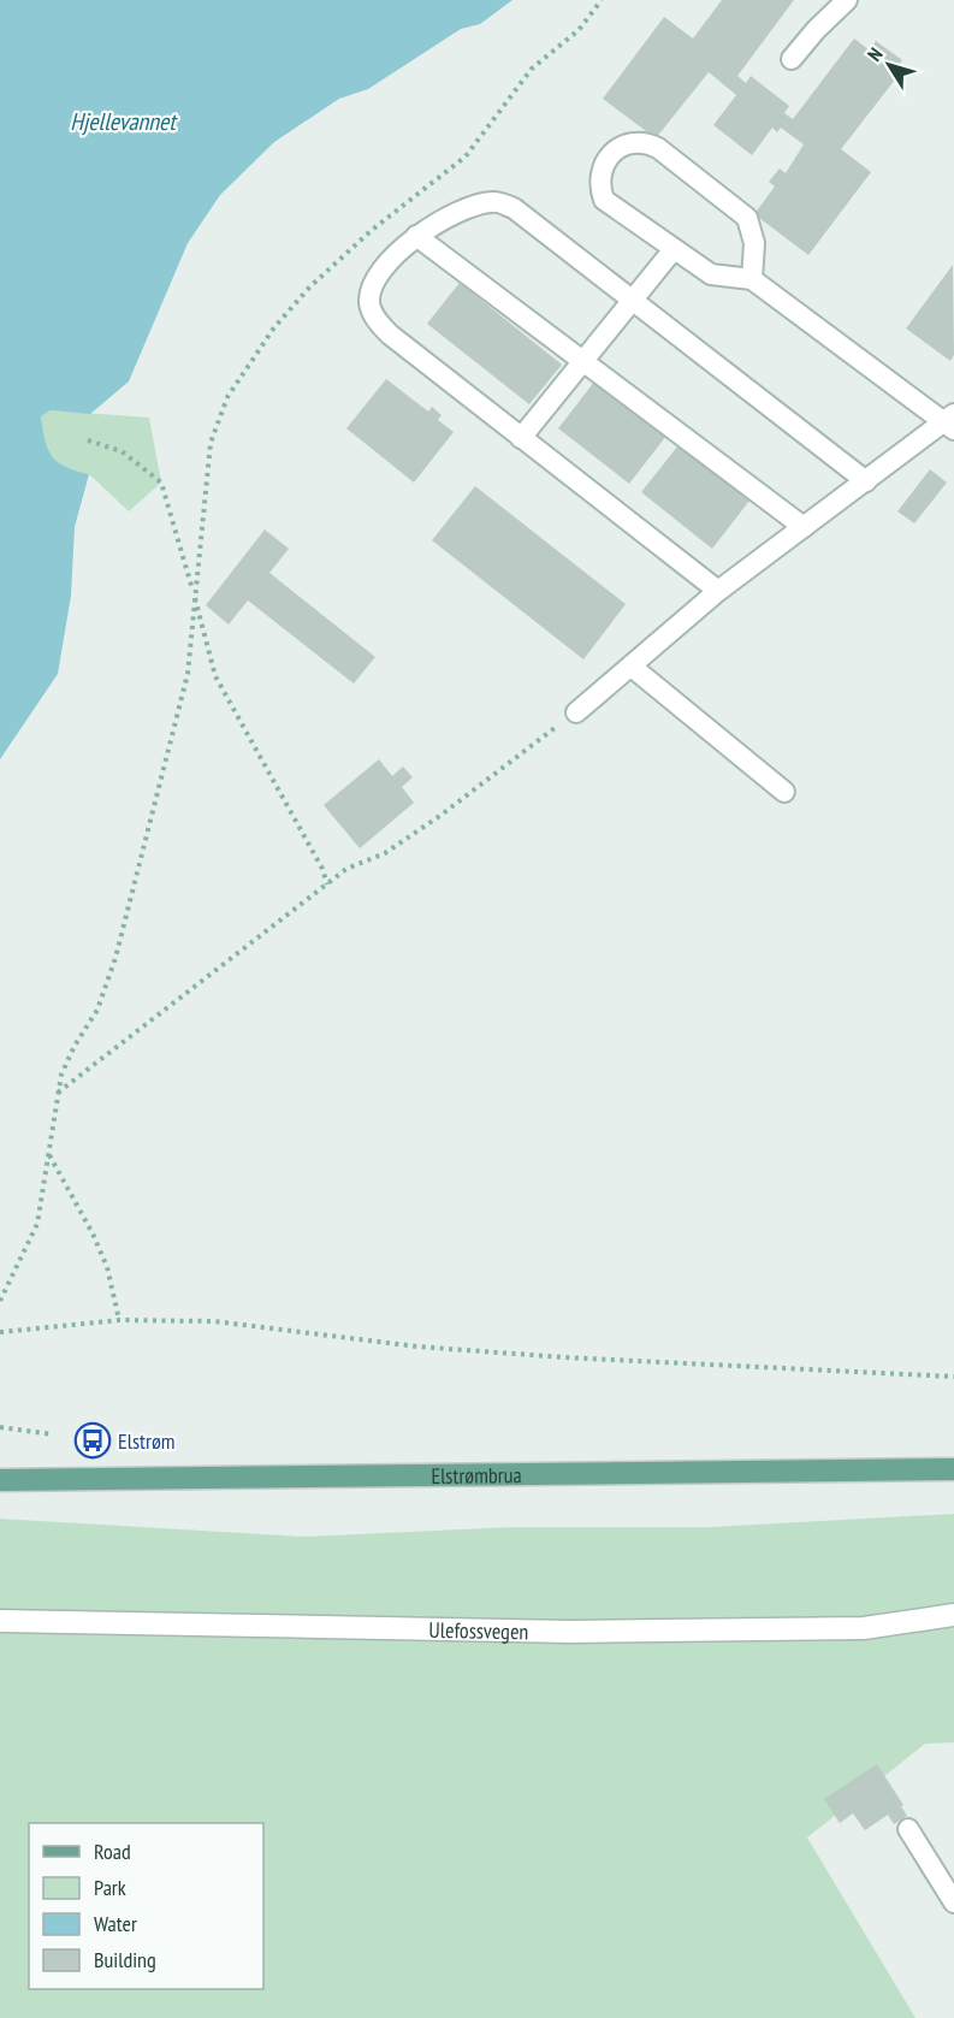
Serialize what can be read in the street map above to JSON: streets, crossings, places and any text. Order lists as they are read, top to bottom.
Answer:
{
  "streets": {
    "main road": ["Elstrømbrua"],
    "street": ["Ulefossvegen"]
  },
  "water": ["Hjellevannet"],
  "places": {
    "bus stop": ["Elstrøm"]
  },
  "legend": [
    "Road",
    "Park",
    "Water",
    "Building"
  ],
  "north": "top left"
}
